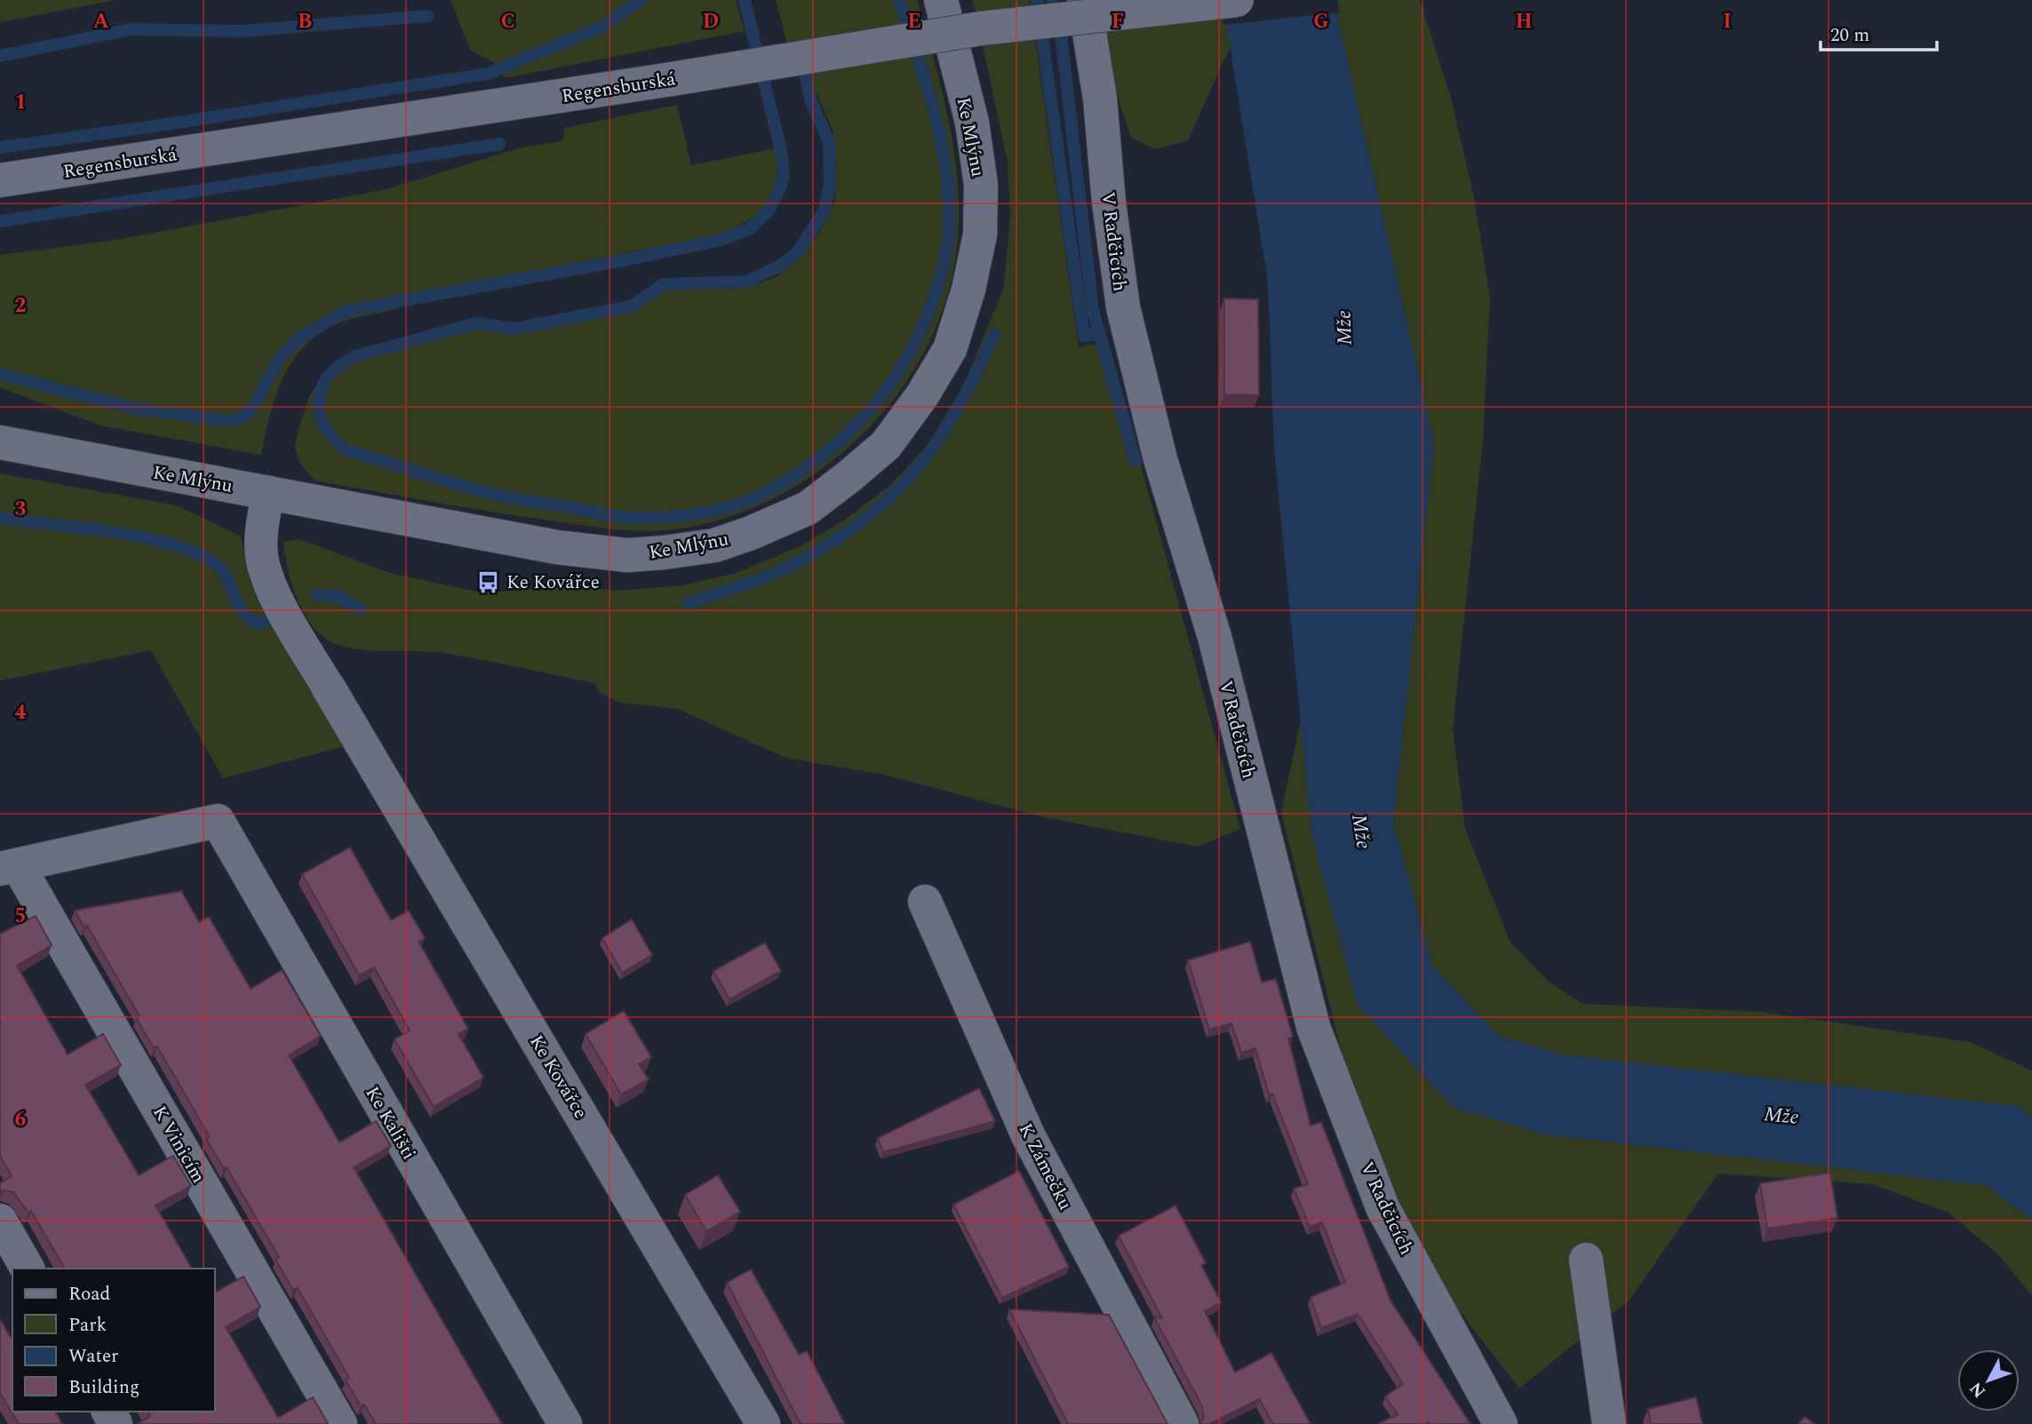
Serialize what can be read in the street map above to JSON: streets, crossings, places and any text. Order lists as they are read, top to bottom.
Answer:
{
  "streets": {
    "street": [
      "Regensburská",
      "Ke Mlýnu",
      "V Radčicích",
      "Ke Kovářce",
      "Ke Kališti",
      "K Vinicím",
      "K Zámečku"
    ]
  },
  "crossings": [
    ["Ke Mlýnu", "Ke Kovářce"],
    ["Ke Kališti", "K Vinicím"]
  ],
  "water": ["Mže"],
  "places": {
    "bus stop": ["Ke Kovářce"]
  },
  "legend": [
    "Road",
    "Park",
    "Water",
    "Building"
  ],
  "scale_bar": "20 m",
  "north": "bottom left",
  "grid": {
    "columns": [
      "A",
      "B",
      "C",
      "D",
      "E",
      "F",
      "G",
      "H",
      "I"
    ],
    "rows": [
      "1",
      "2",
      "3",
      "4",
      "5",
      "6"
    ]
  }
}
